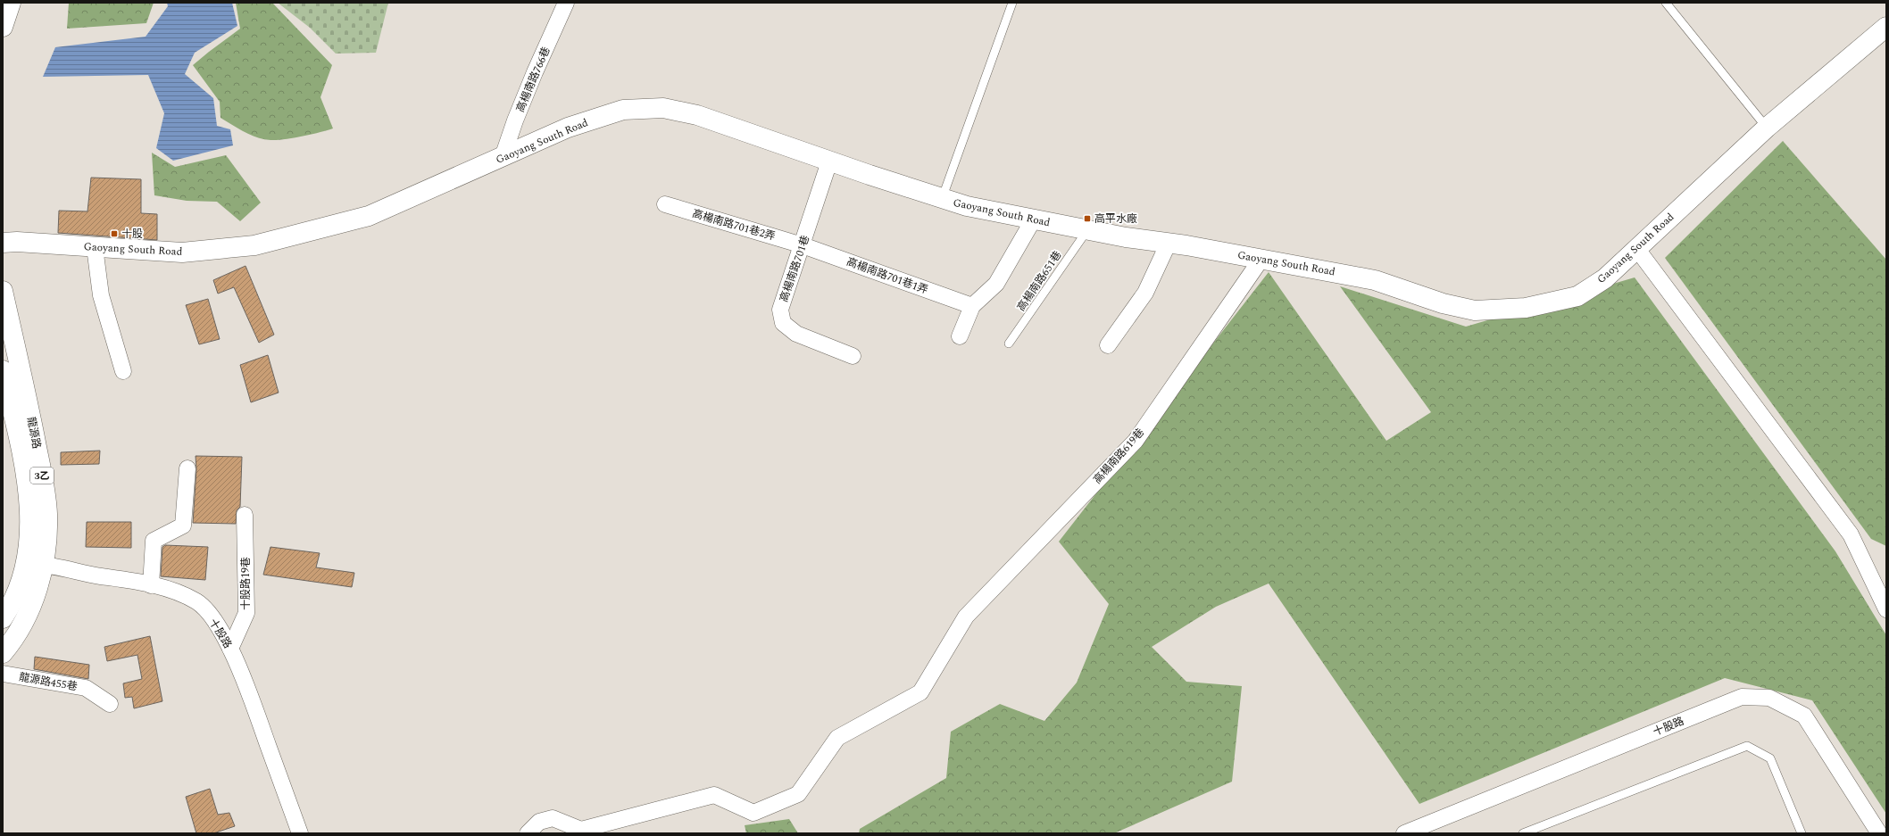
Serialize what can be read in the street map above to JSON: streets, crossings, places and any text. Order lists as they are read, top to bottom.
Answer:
{
  "streets": {
    "street": [
      "高楊南路766巷",
      "Gaoyang South Road",
      "高楊南路701巷2弄",
      "高楊南路701巷",
      "高楊南路701巷1弄",
      "龍源路",
      "高楊南路619巷",
      "3乙",
      "十股路19巷",
      "十股路",
      "龍源路455巷"
    ],
    "lane": ["高楊南路651巷"]
  },
  "crossings": [
    ["高楊南路766巷", "Gaoyang South Road"],
    ["Gaoyang South Road", "高楊南路701巷"],
    ["Gaoyang South Road", "高楊南路651巷"],
    ["Gaoyang South Road", "高楊南路619巷"],
    ["高楊南路701巷2弄", "高楊南路701巷"],
    ["高楊南路701巷2弄", "高楊南路701巷1弄"],
    ["高楊南路701巷", "高楊南路701巷1弄"],
    ["龍源路", "3乙"],
    ["龍源路", "十股路"],
    ["3乙", "十股路"],
    ["十股路19巷", "十股路"]
  ],
  "places": {
    "transit": ["高平水廠", "十股"]
  }
}
